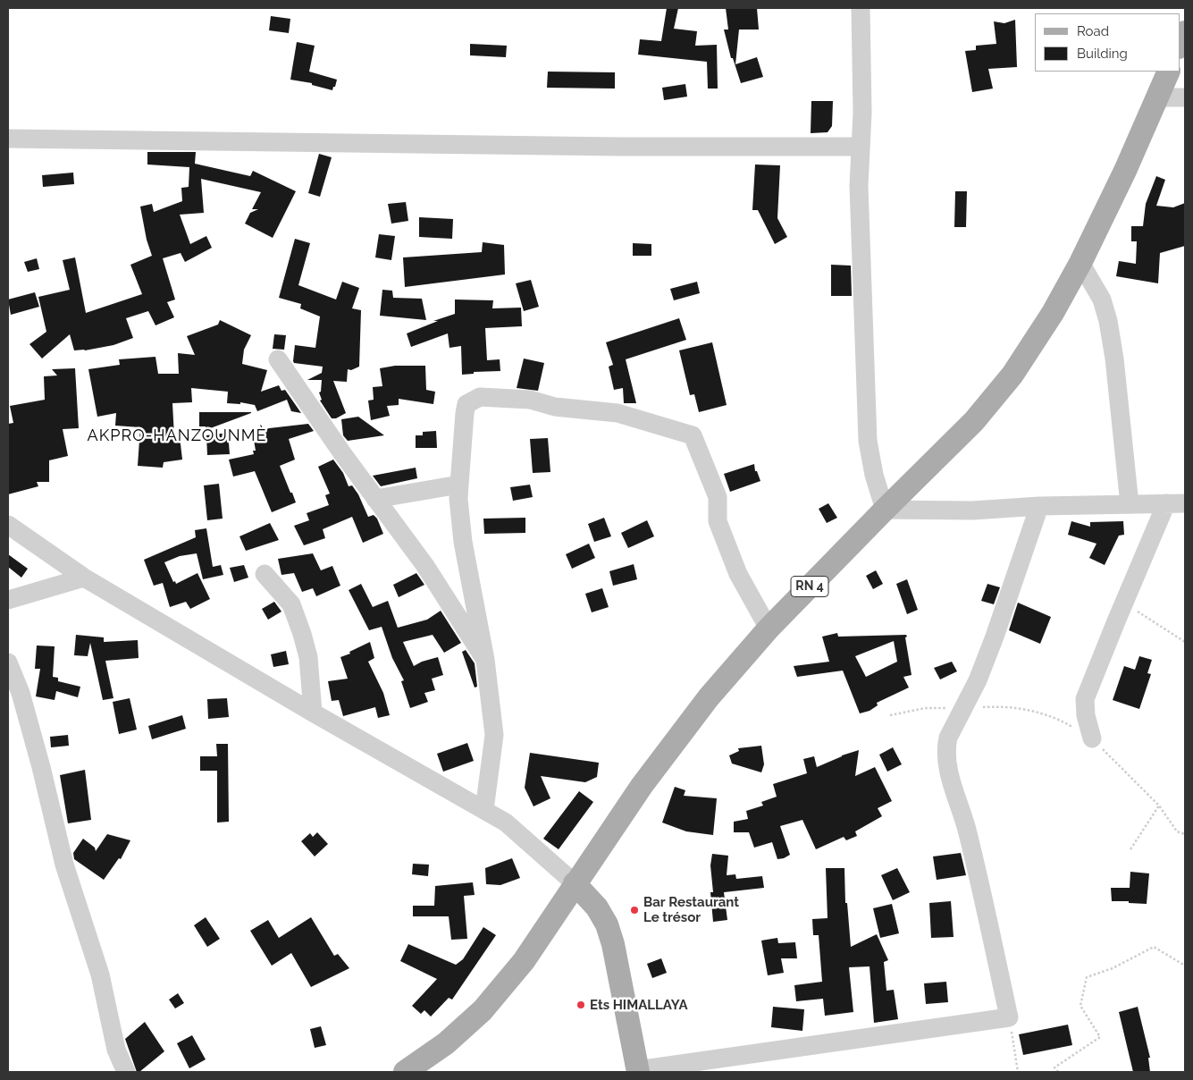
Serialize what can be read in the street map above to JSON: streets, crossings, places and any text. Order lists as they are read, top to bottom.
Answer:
{
  "streets": {
    "main road": ["RN 4"]
  },
  "districts": ["AKPRO-HANZOUNMÈ"],
  "places": ["Bar Restaurant Le trésor", "Ets HIMALLAYA"],
  "legend": ["Road", "Building"]
}
